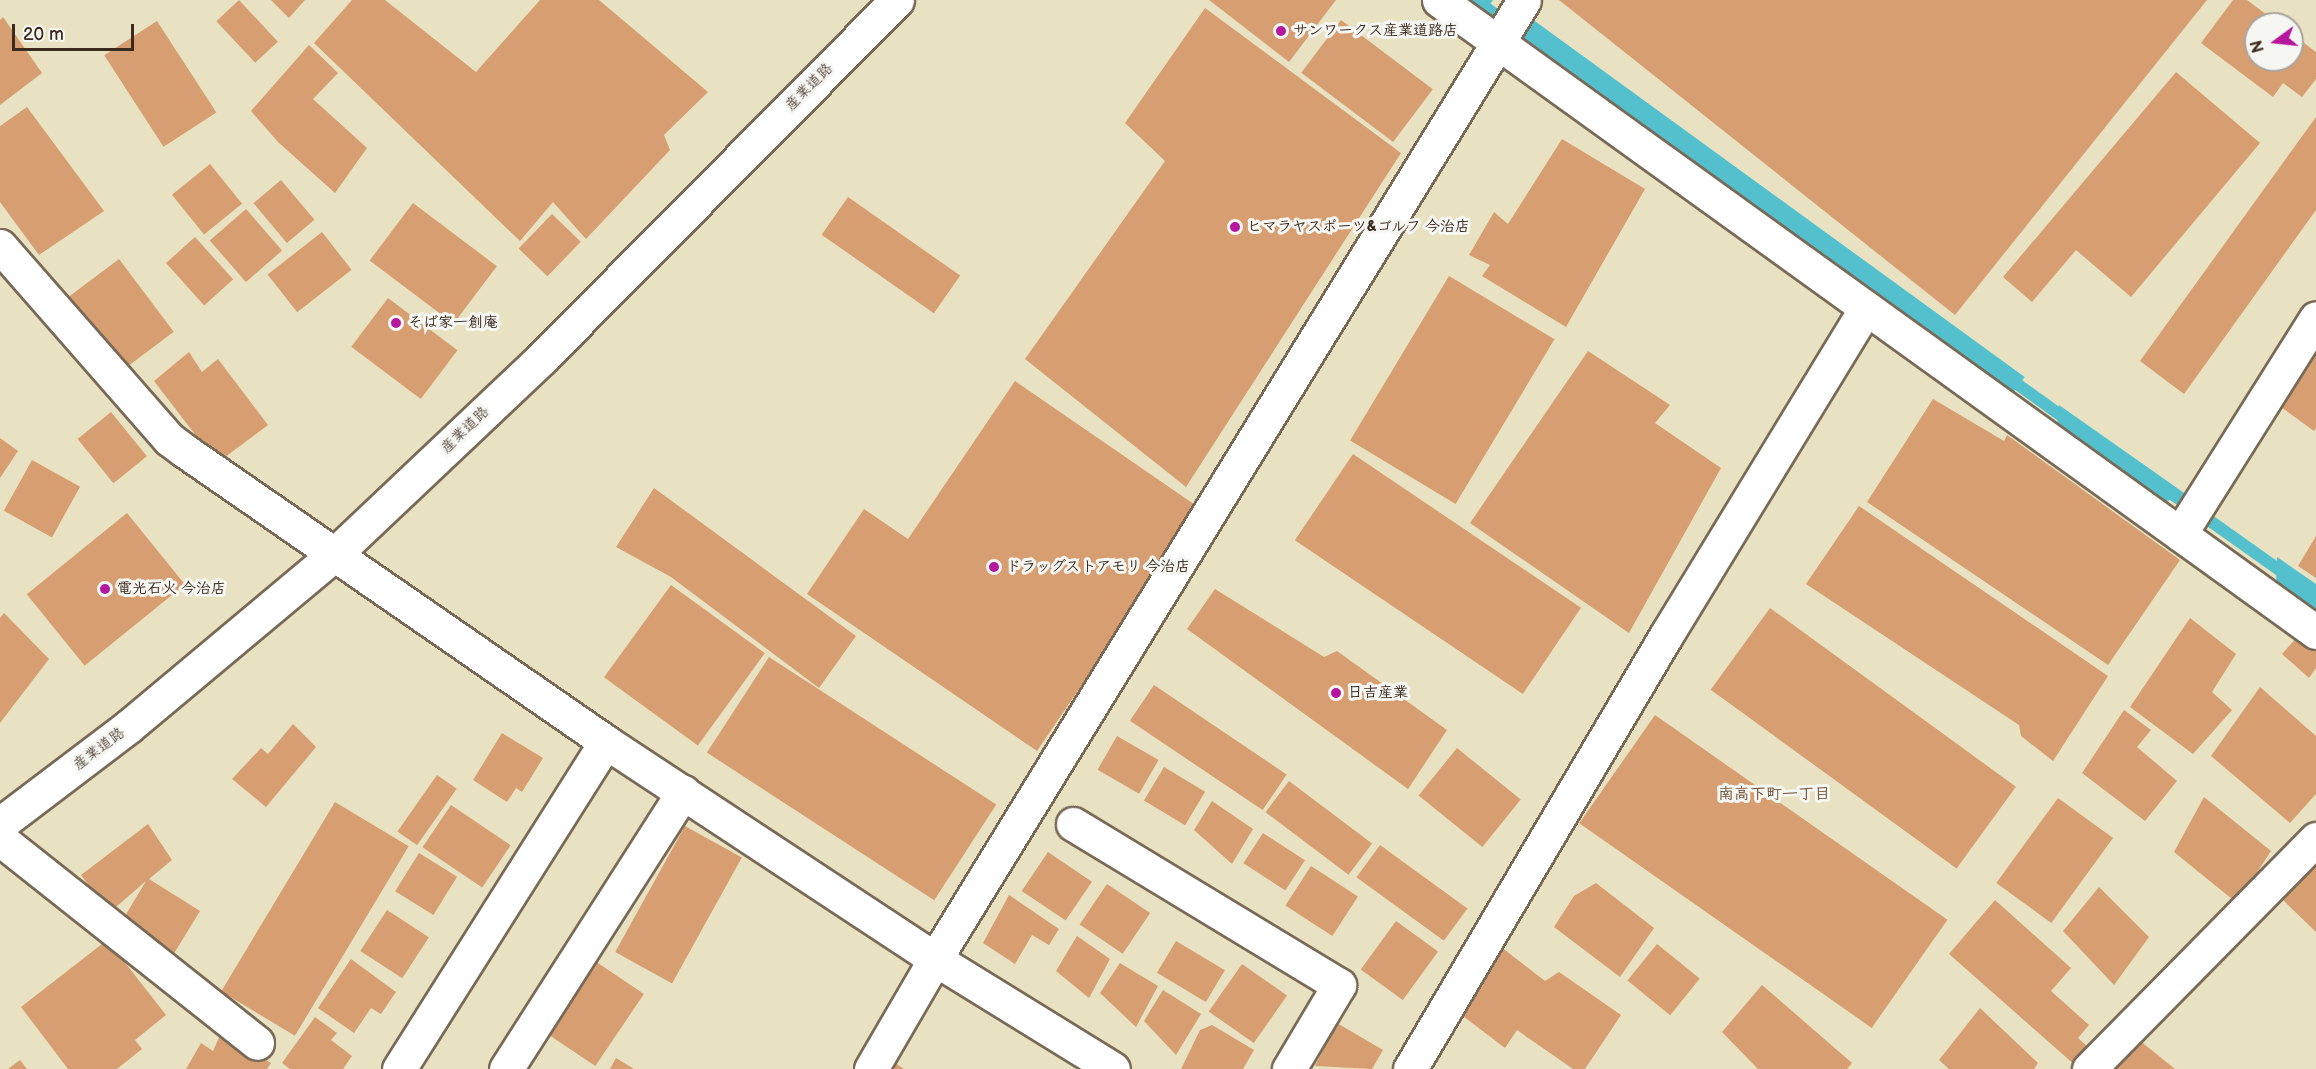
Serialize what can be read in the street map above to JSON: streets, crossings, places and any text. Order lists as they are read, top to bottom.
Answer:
{
  "streets": {
    "street": ["産業道路"]
  },
  "districts": ["南高下町一丁目"],
  "places": [
    "サンワークス産業道路店",
    "ヒマラヤスポーツ&ゴルフ 今治店",
    "そば家一創庵",
    "ドラッグストアモリ 今治店",
    "電光石火 今治店",
    "日吉産業"
  ],
  "scale_bar": "20 m",
  "north": "left"
}
